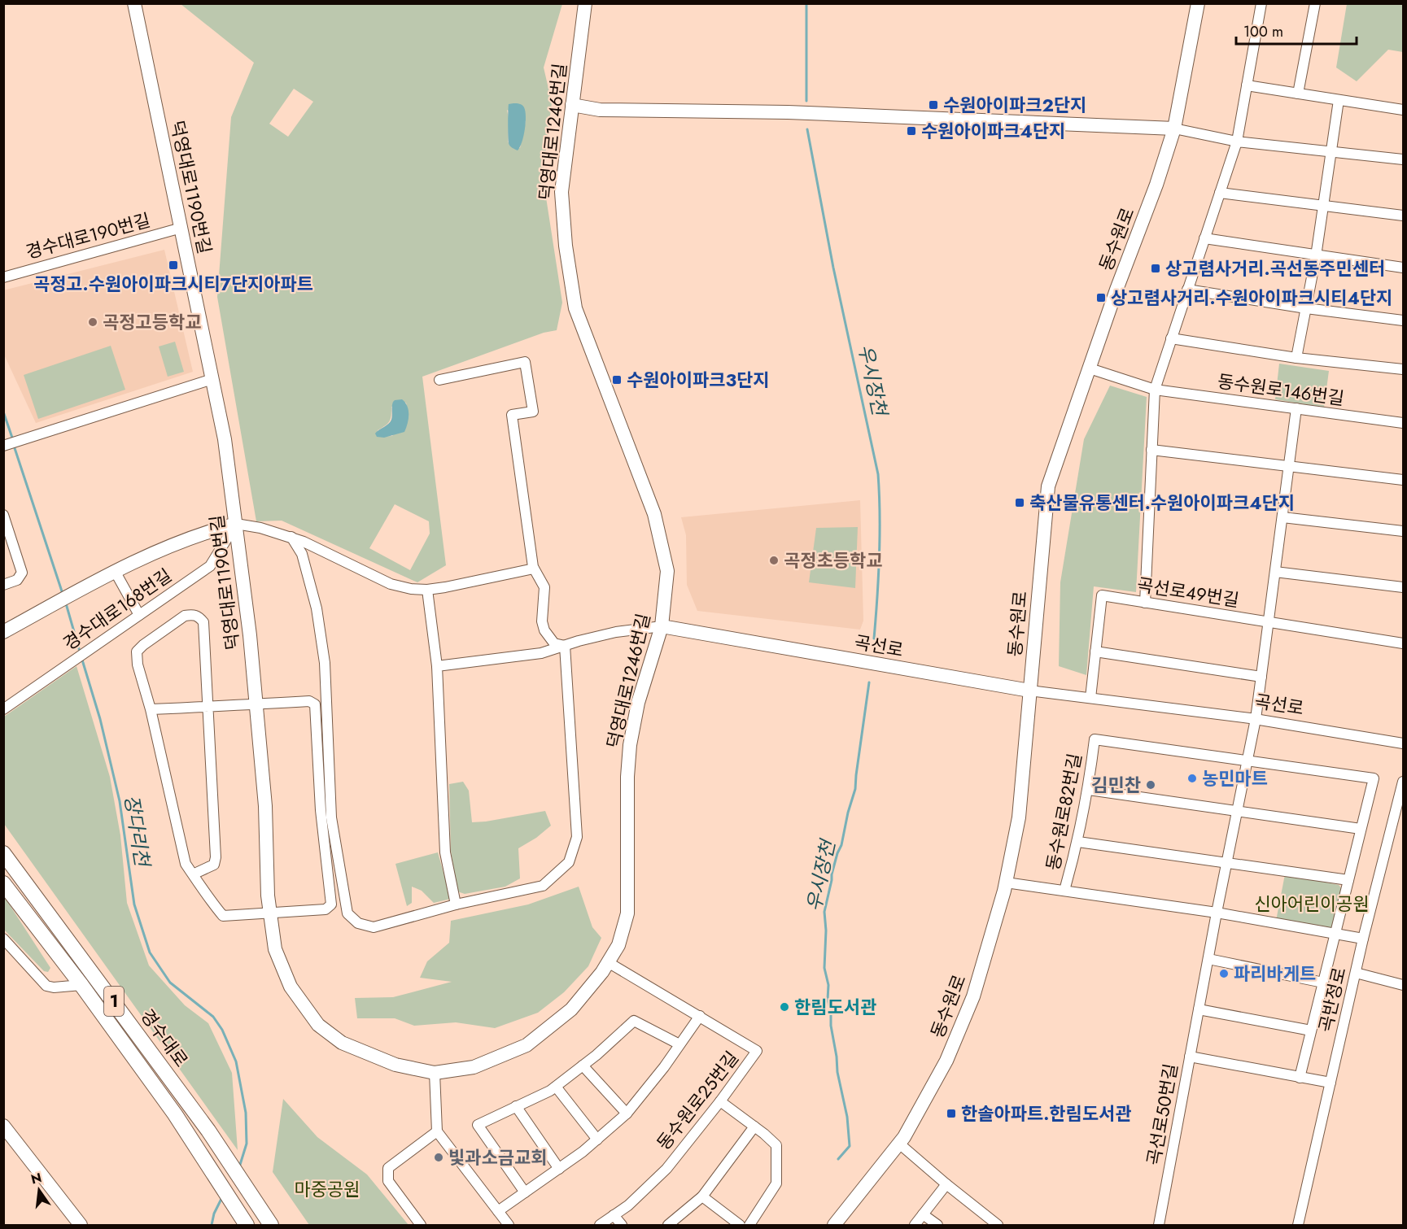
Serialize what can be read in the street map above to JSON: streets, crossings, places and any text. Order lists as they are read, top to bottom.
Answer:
{
  "streets": {
    "main road": ["1", "경수대로"],
    "street": [
      "덕영대로1246번길",
      "덕영대로1190번길",
      "경수대로190번길",
      "동수원로",
      "동수원로146번길",
      "곡선로49번길",
      "경수대로168번길",
      "곡선로",
      "동수원로82번길",
      "곡반정로",
      "동수원로25번길",
      "곡선로50번길"
    ]
  },
  "crossings": [
    ["덕영대로1246번길", "덕영대로1190번길"],
    ["덕영대로1246번길", "곡선로"],
    ["덕영대로1246번길", "동수원로25번길"],
    ["덕영대로1190번길", "경수대로190번길"],
    ["덕영대로1190번길", "경수대로168번길"],
    ["동수원로", "동수원로146번길"],
    ["동수원로", "곡선로"],
    ["동수원로", "동수원로82번길"],
    ["곡선로", "곡선로50번길"],
    ["동수원로82번길", "곡반정로"],
    ["동수원로82번길", "곡선로50번길"]
  ],
  "water": ["우시장천", "장다리천"],
  "parks": ["신아어린이공원", "마중공원"],
  "places": {
    "transit": [
      "수원아이파크2단지",
      "수원아이파크4단지",
      "곡정고.수원아이파크시티7단지아파트",
      "상고렴사거리.곡선동주민센터",
      "상고렴사거리.수원아이파크시티4단지",
      "수원아이파크3단지",
      "축산물유통센터.수원아이파크4단지",
      "한솔아파트.한림도서관"
    ],
    "other": [
      "곡정고등학교",
      "곡정초등학교",
      "농민마트",
      "김민찬",
      "파리바게트",
      "한림도서관",
      "빛과소금교회"
    ]
  },
  "scale_bar": "100 m",
  "north": "top"
}
